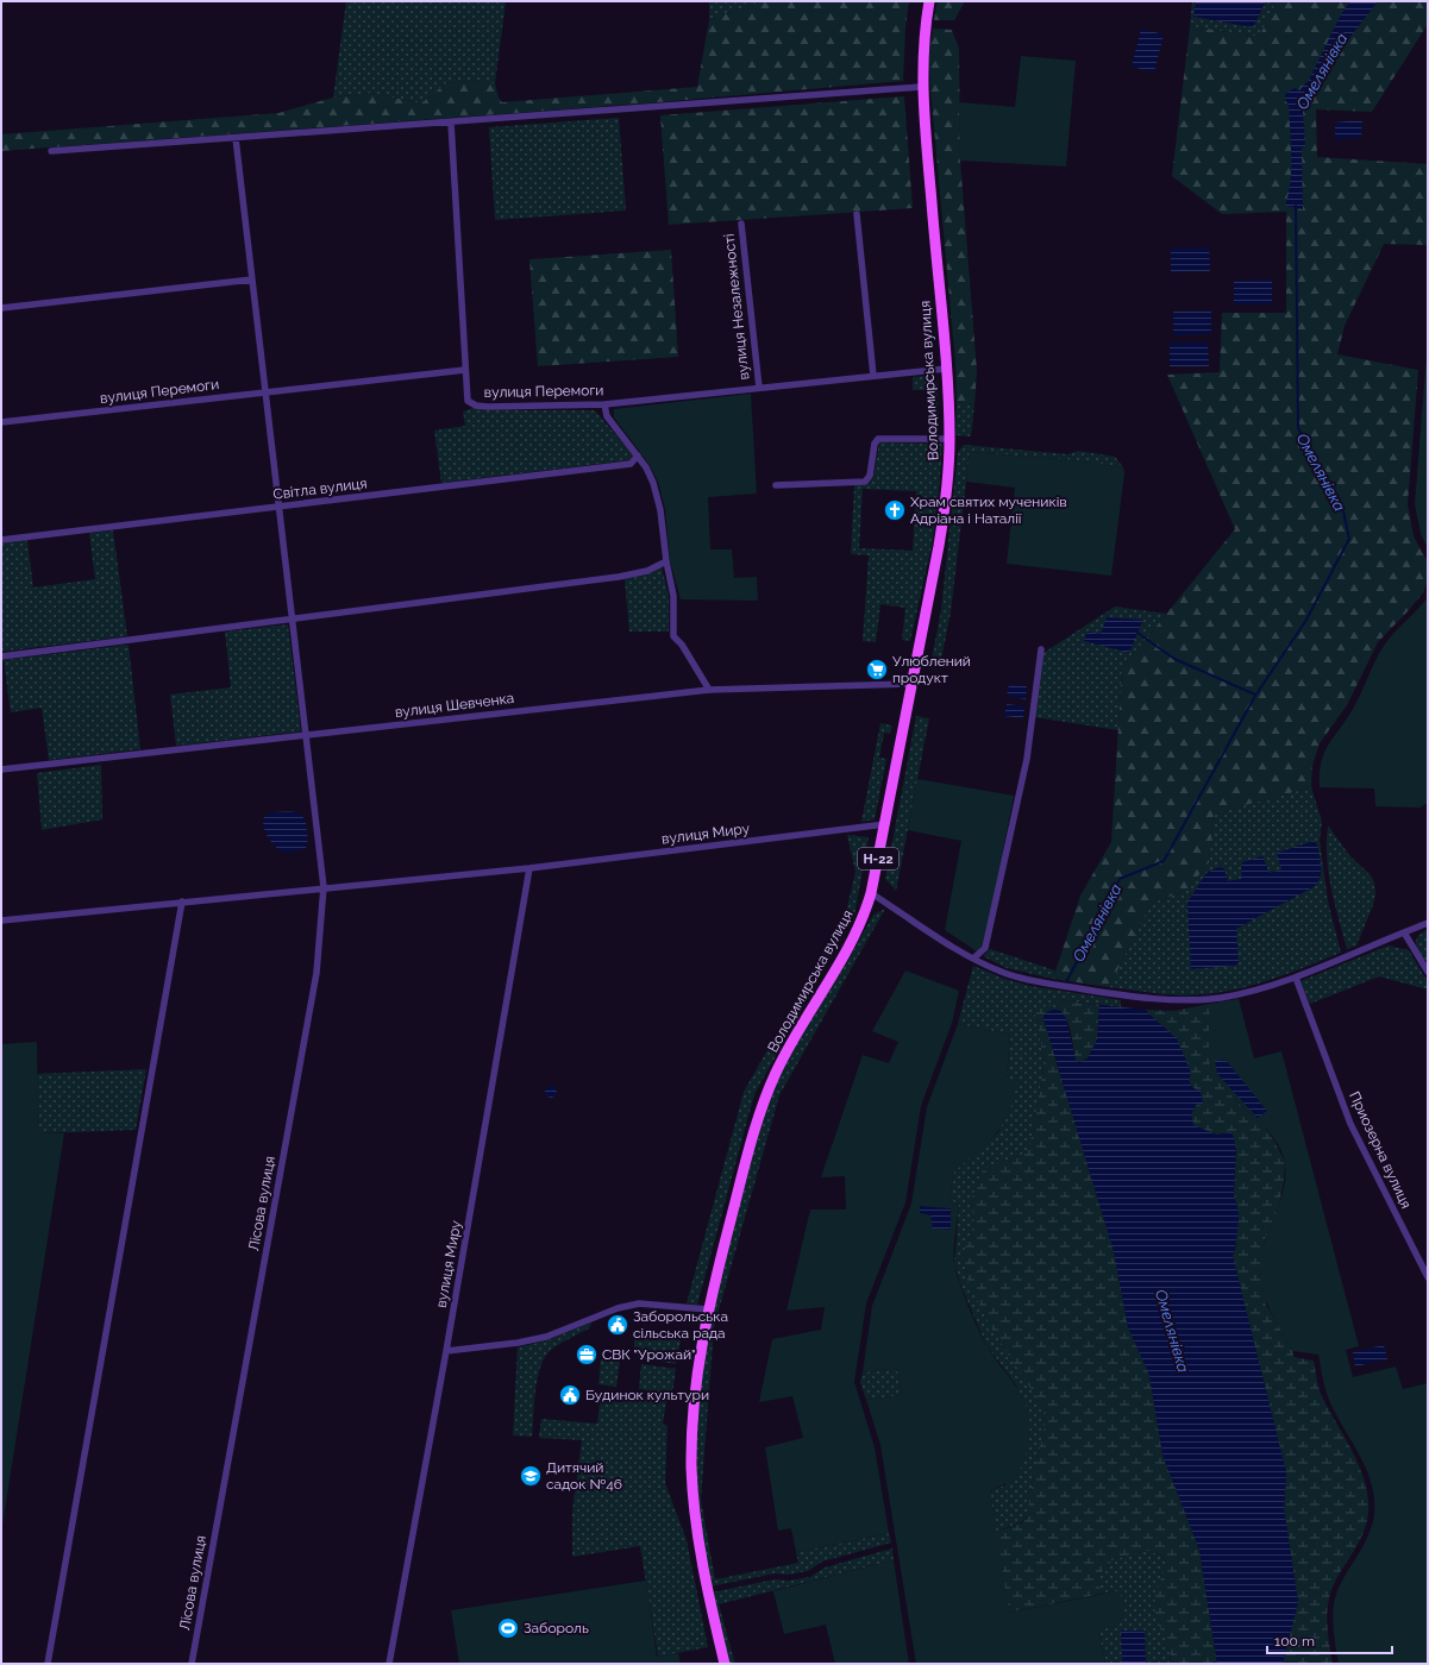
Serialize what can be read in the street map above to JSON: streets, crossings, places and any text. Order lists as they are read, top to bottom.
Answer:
{
  "streets": {
    "main road": ["Володимирська вулиця", "Н-22"],
    "street": [
      "вулиця Незалежності",
      "вулиця Перемоги",
      "Світла вулиця",
      "вулиця Шевченка",
      "вулиця Миру",
      "Приозерна вулиця",
      "Лісова вулиця"
    ]
  },
  "crossings": [
    ["вулиця Незалежності", "вулиця Перемоги"],
    ["Володимирська вулиця", "вулиця Перемоги"],
    ["Володимирська вулиця", "вулиця Шевченка"],
    ["Володимирська вулиця", "вулиця Миру"],
    ["вулиця Перемоги", "Лісова вулиця"],
    ["Світла вулиця", "Лісова вулиця"],
    ["вулиця Шевченка", "Лісова вулиця"],
    ["вулиця Миру", "Лісова вулиця"]
  ],
  "water": ["Омелянівка"],
  "places": {
    "church": ["Храм святих мучеників Адріана і Наталії"],
    "supermarket": ["Улюблений продукт"],
    "public building": ["Заборольська сільська рада", "Будинок культури"],
    "office": ["СВК \"Урожай\""],
    "school or university": ["Дитячий садок №46"],
    "sports": ["Забороль"]
  },
  "scale_bar": "100 m"
}
